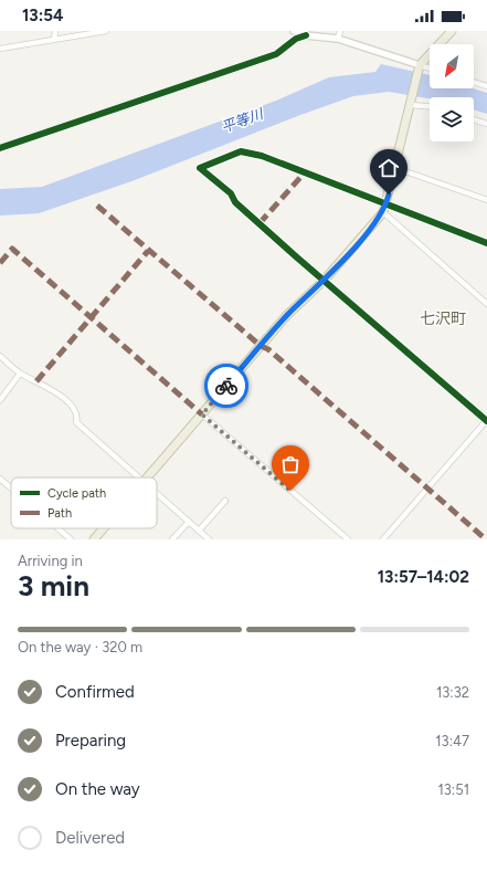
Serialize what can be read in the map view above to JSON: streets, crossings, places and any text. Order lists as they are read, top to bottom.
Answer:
{
  "districts": ["七沢町"],
  "water": ["平等川"],
  "legend": ["Cycle path", "Path"],
  "north": "bottom left",
  "page": {
    "status": "13:54",
    "heading": ["3 min", "Arriving in", "13:57–14:02"],
    "bar": "On the way · 320 m",
    "list": [
      ["Confirmed", "13:32"],
      ["Preparing", "13:47"],
      ["On the way", "13:51"],
      "Delivered"
    ]
  }
}
